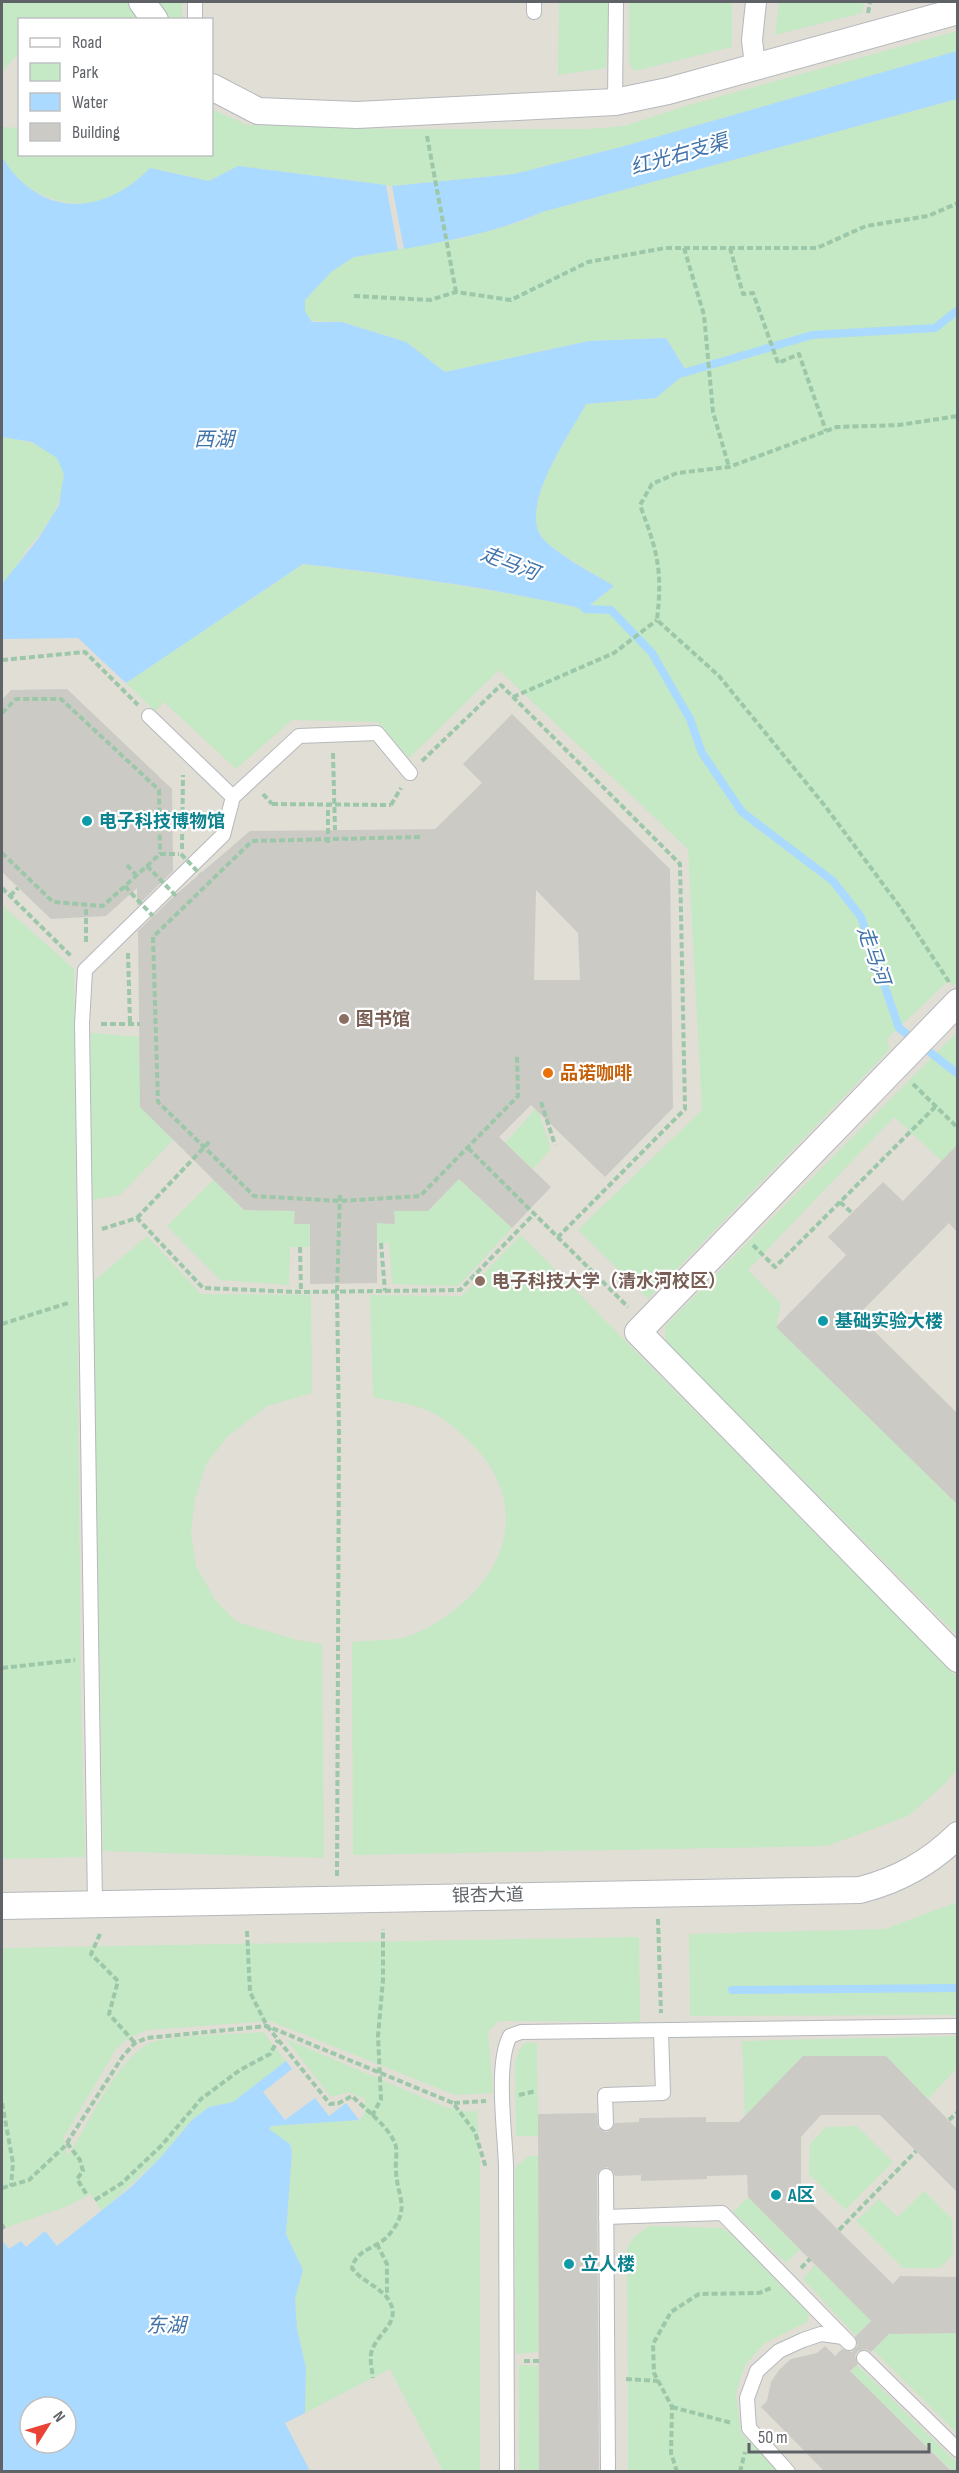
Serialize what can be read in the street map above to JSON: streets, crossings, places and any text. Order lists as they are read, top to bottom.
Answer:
{
  "streets": {
    "street": ["银杏大道"]
  },
  "water": [
    "红光右支渠",
    "西湖",
    "走马河",
    "东湖"
  ],
  "places": [
    "电子科技博物馆",
    "图书馆",
    "品诺咖啡",
    "电子科技大学（清水河校区）",
    "基础实验大楼",
    "A区",
    "立人楼"
  ],
  "legend": [
    "Road",
    "Park",
    "Water",
    "Building"
  ],
  "scale_bar": "50 m",
  "north": "top right"
}
